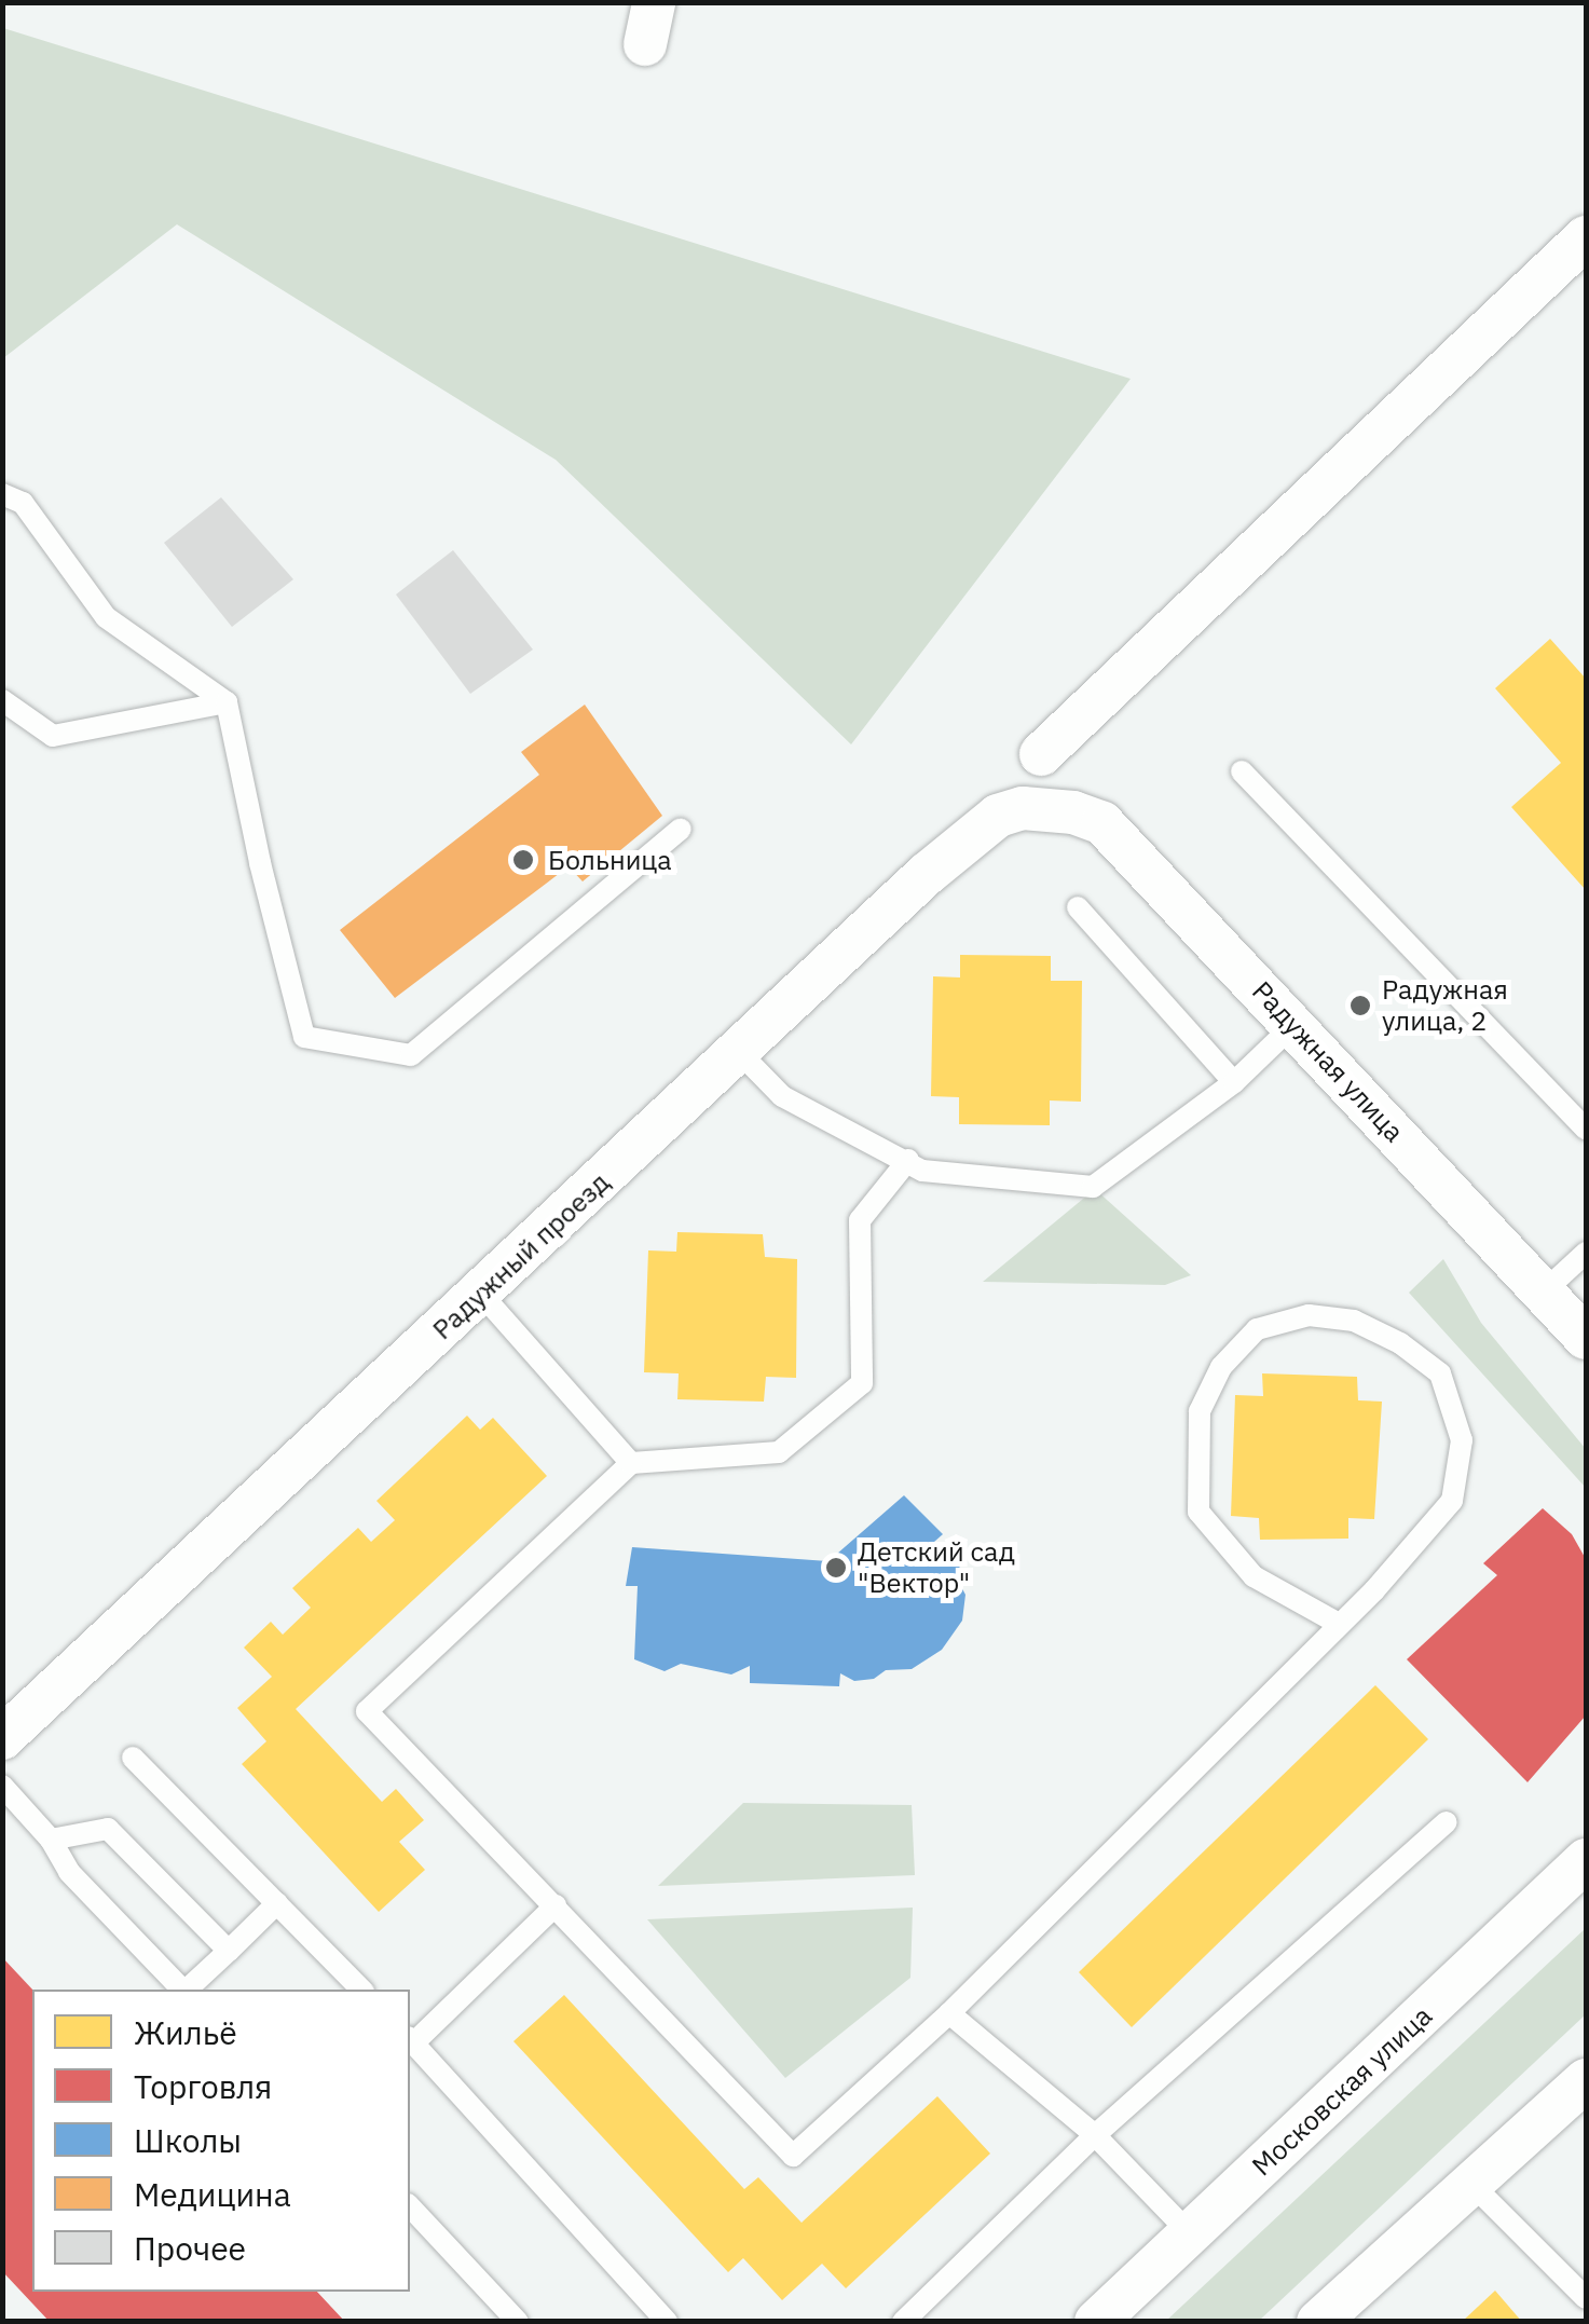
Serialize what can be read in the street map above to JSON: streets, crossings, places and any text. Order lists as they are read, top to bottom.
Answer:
{
  "streets": {
    "street": ["Радужная улица", "Радужный проезд", "Московская улица"]
  },
  "crossings": [
    ["Радужная улица", "Радужный проезд"]
  ],
  "places": ["Больница", "Радужная улица, 2", "Детский сад \"Вектор\""],
  "legend": [
    "Жильё",
    "Торговля",
    "Школы",
    "Медицина",
    "Прочее"
  ]
}
